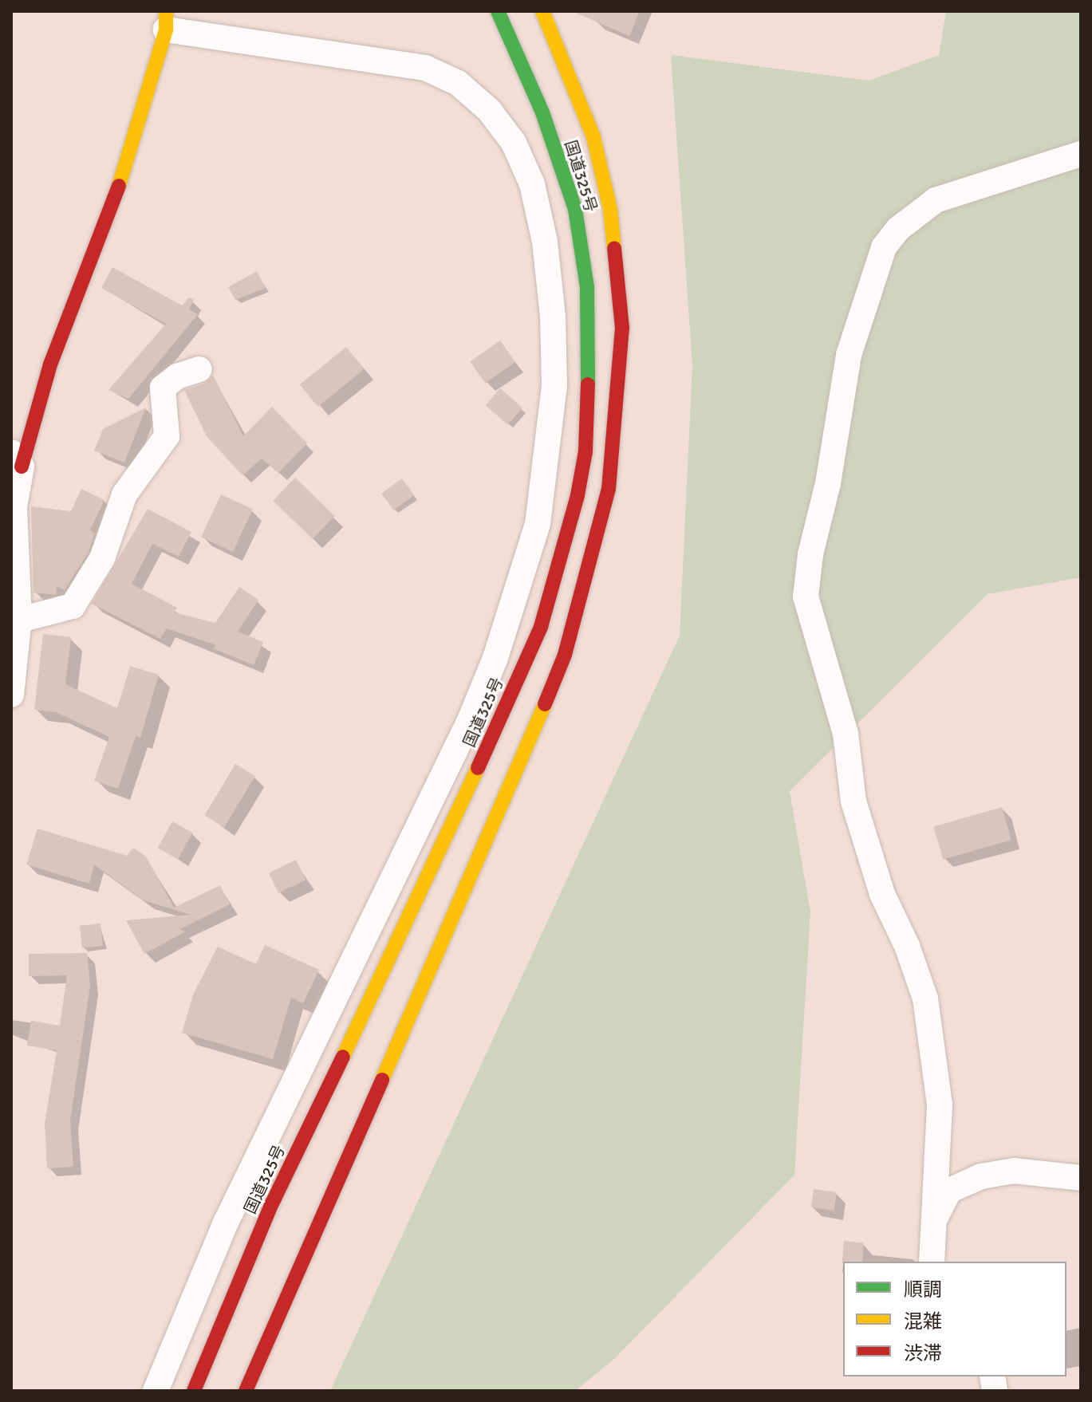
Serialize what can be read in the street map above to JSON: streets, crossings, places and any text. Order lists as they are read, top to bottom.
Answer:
{
  "streets": {
    "main road": ["国道325号"]
  },
  "legend": ["順調", "混雑", "渋滞"]
}
